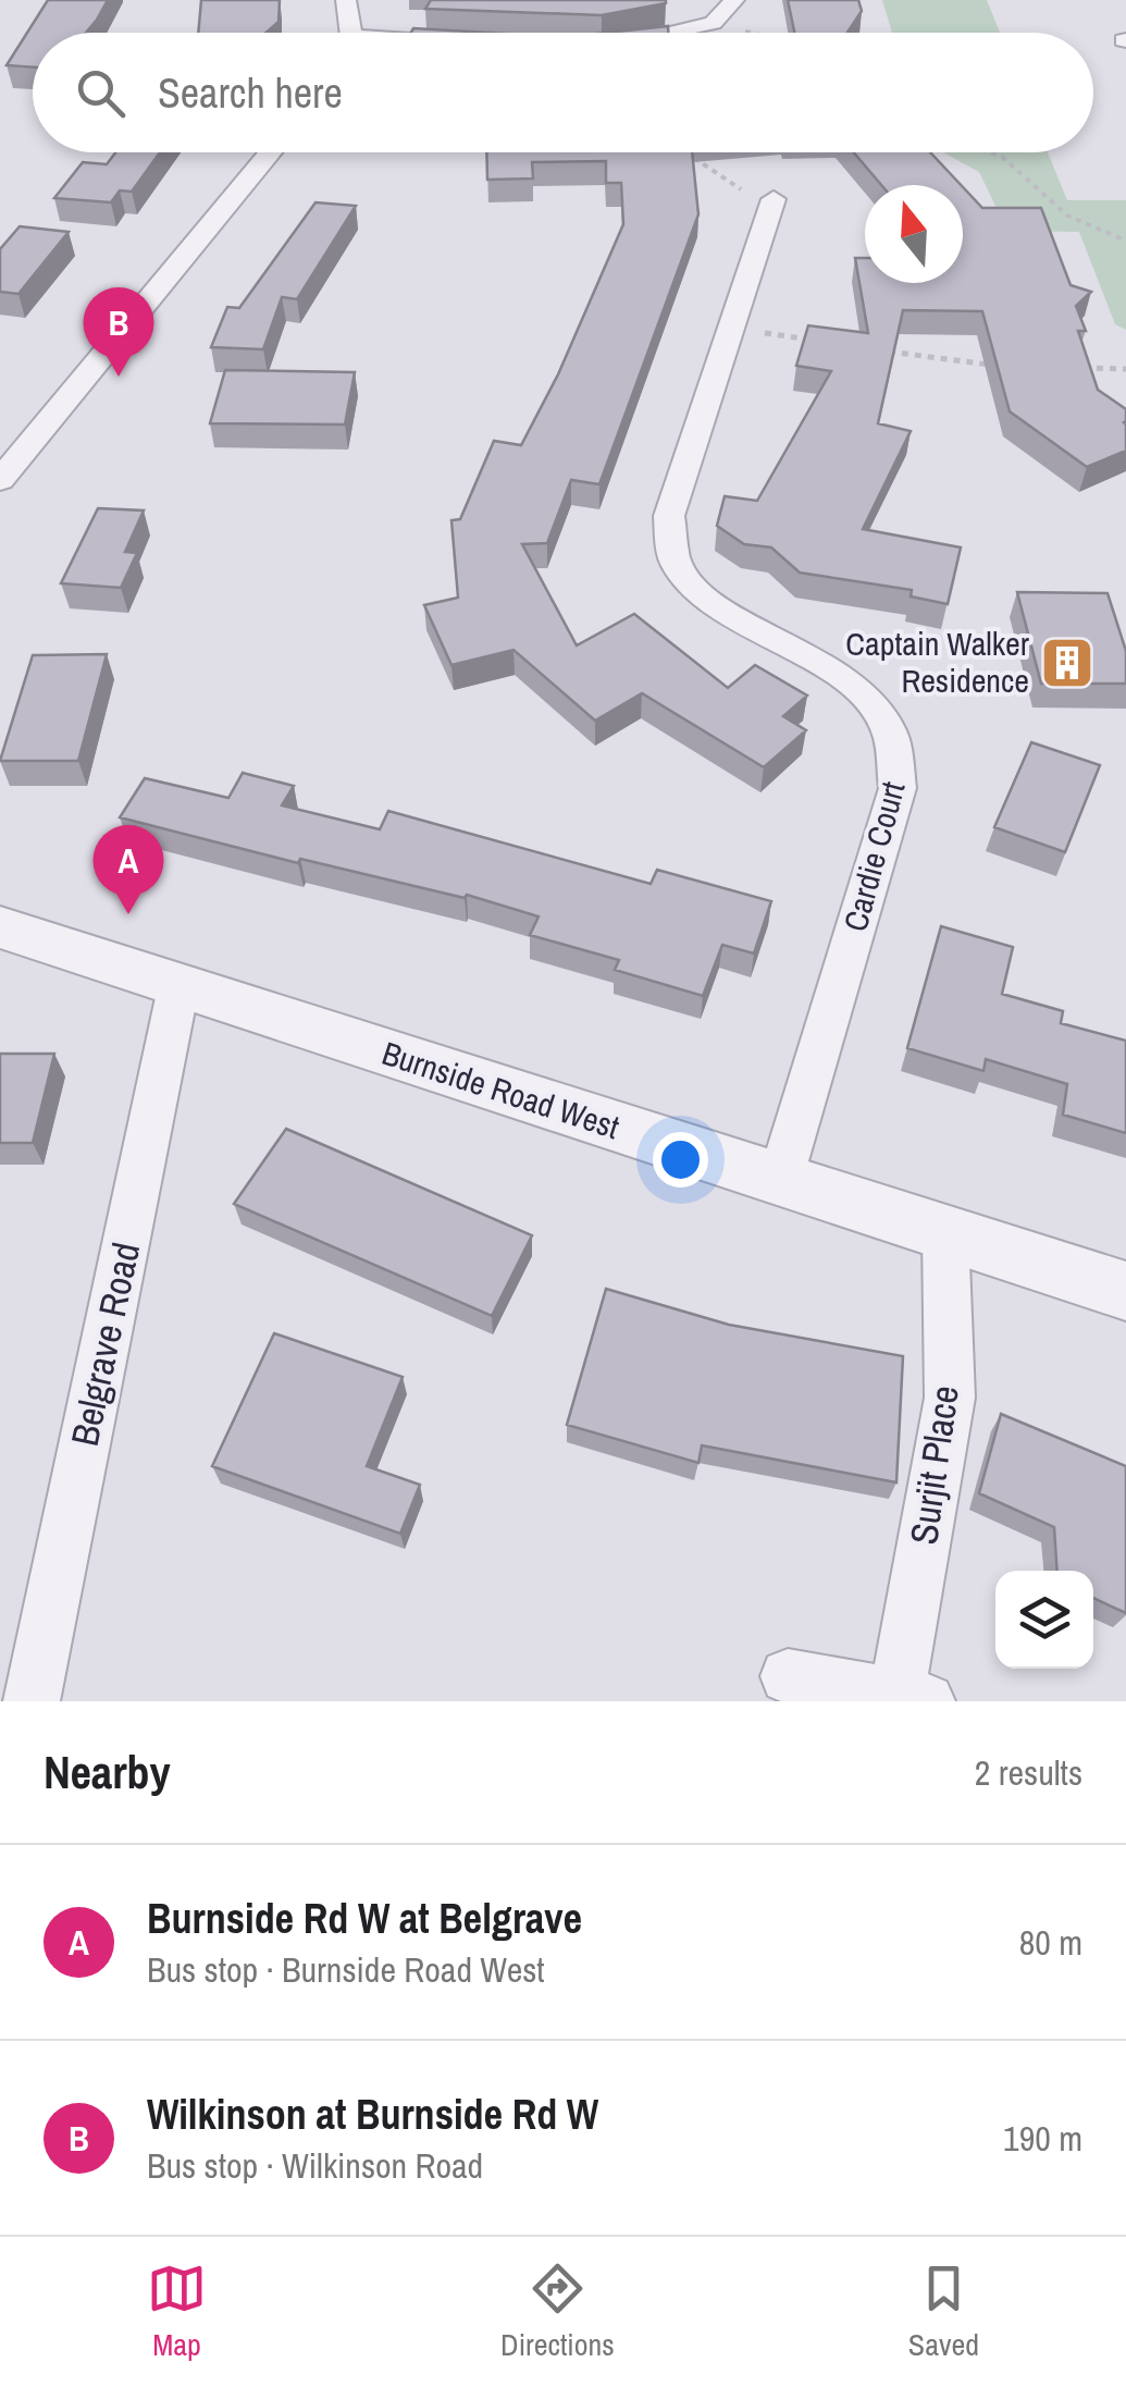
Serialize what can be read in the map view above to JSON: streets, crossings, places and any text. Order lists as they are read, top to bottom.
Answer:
{
  "streets": {
    "street": [
      "Cardie Court",
      "Burnside Road West",
      "Belgrave Road",
      "Surjit Place"
    ]
  },
  "crossings": [
    ["Cardie Court", "Burnside Road West"],
    ["Burnside Road West", "Belgrave Road"],
    ["Burnside Road West", "Surjit Place"]
  ],
  "places": {
    "building": ["Captain Walker Residence"]
  },
  "north": "top",
  "page": {
    "search": "Search here",
    "pins": ["B", "A"],
    "heading": ["Nearby", "2 results"],
    "list": [
      {
        "mark": "A",
        "name": "Burnside Rd W at Belgrave",
        "note": "Bus stop · Burnside Road West",
        "value": "80 m"
      },
      {
        "mark": "B",
        "name": "Wilkinson at Burnside Rd W",
        "note": "Bus stop · Wilkinson Road",
        "value": "190 m"
      }
    ],
    "nav": ["Map", "Directions", "Saved"]
  }
}
